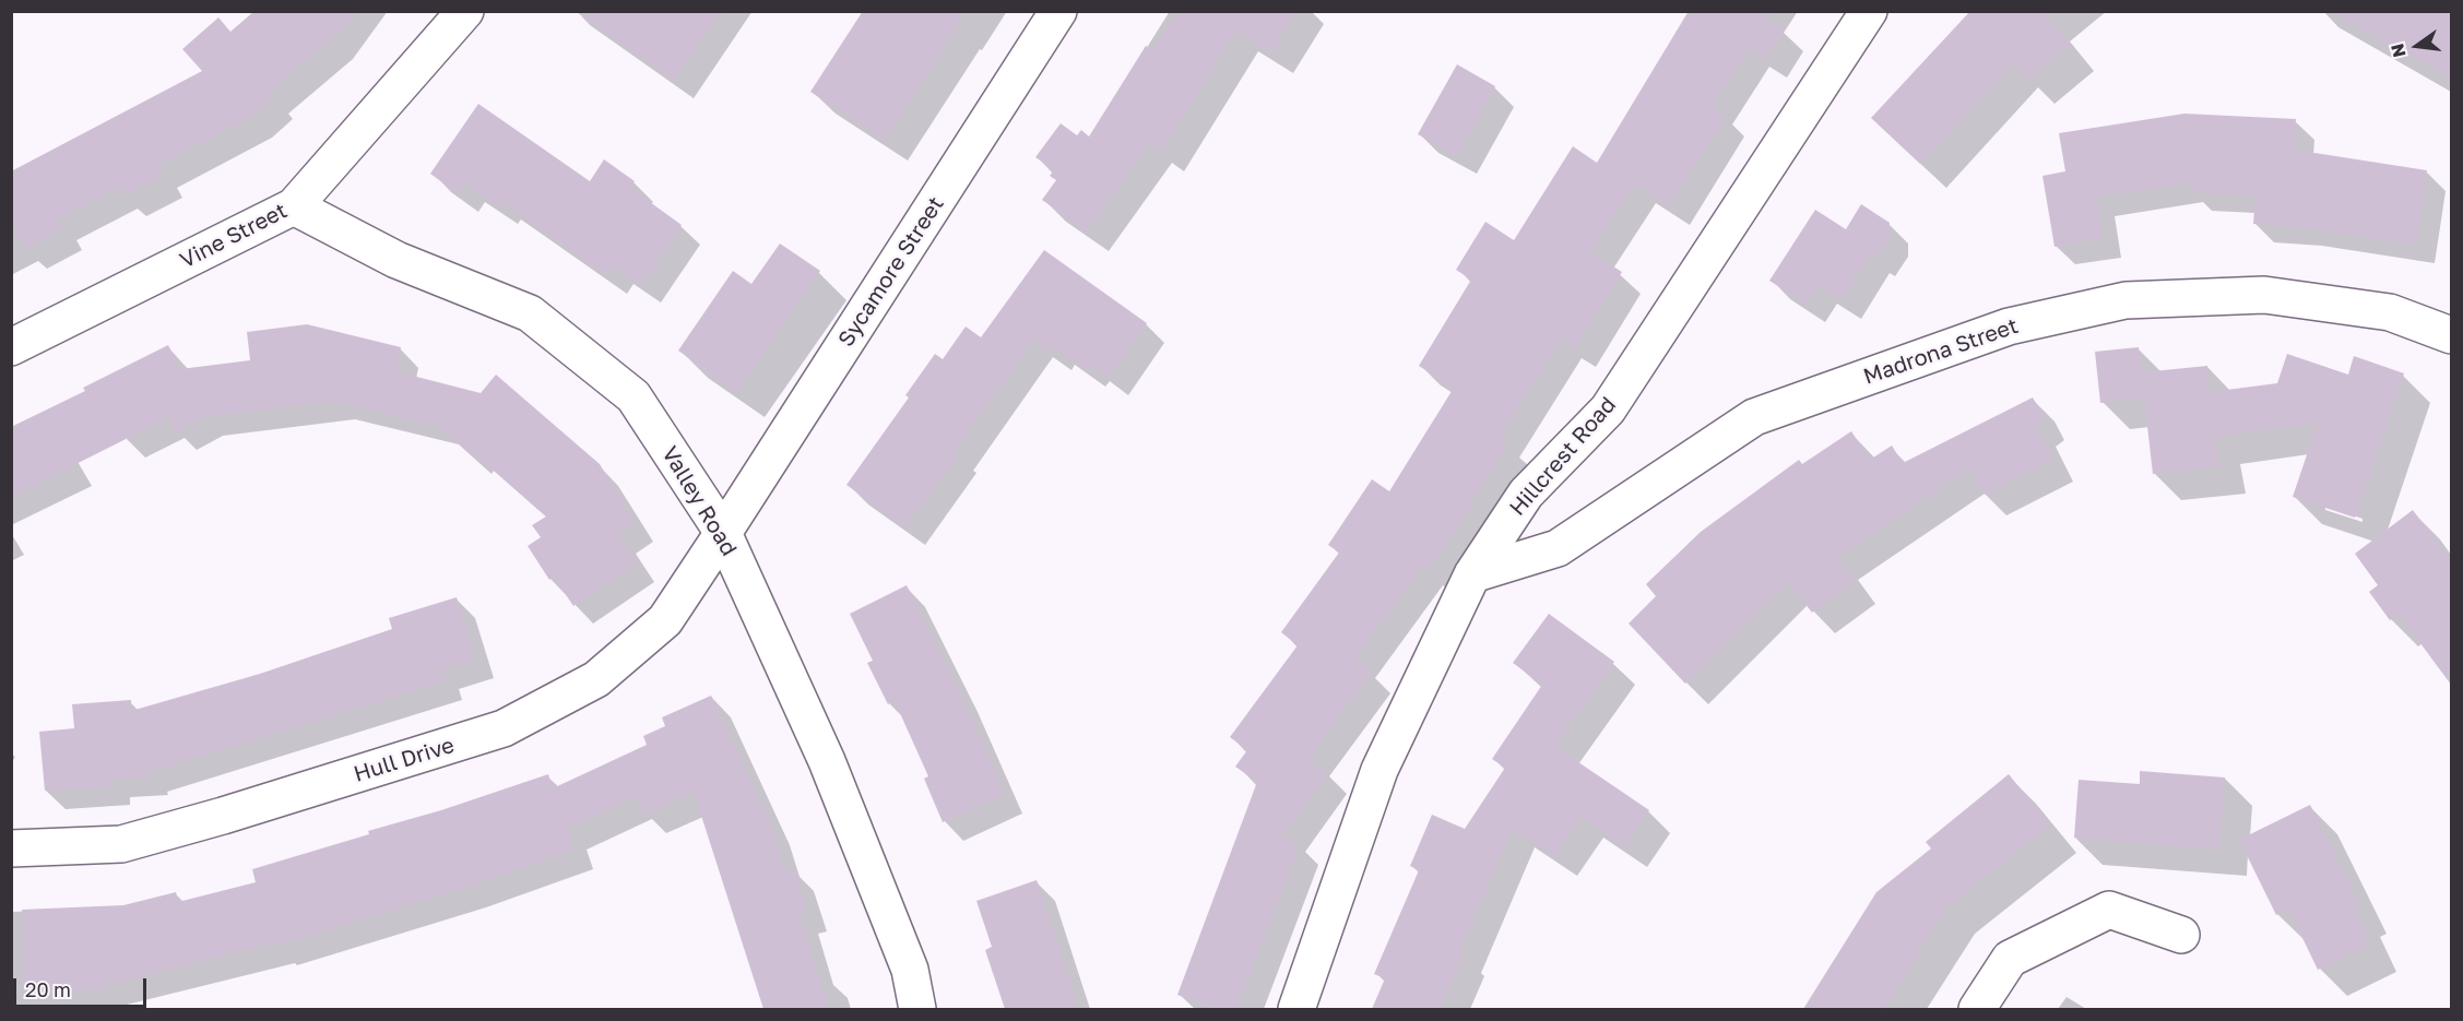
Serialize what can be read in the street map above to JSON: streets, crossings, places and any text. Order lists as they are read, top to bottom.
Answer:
{
  "streets": {
    "street": [
      "Vine Street",
      "Sycamore Street",
      "Madrona Street",
      "Hillcrest Road",
      "Valley Road",
      "Hull Drive"
    ]
  },
  "crossings": [
    ["Vine Street", "Valley Road"],
    ["Sycamore Street", "Valley Road"],
    ["Sycamore Street", "Hull Drive"],
    ["Madrona Street", "Hillcrest Road"],
    ["Valley Road", "Hull Drive"]
  ],
  "scale_bar": "20 m",
  "north": "left"
}
